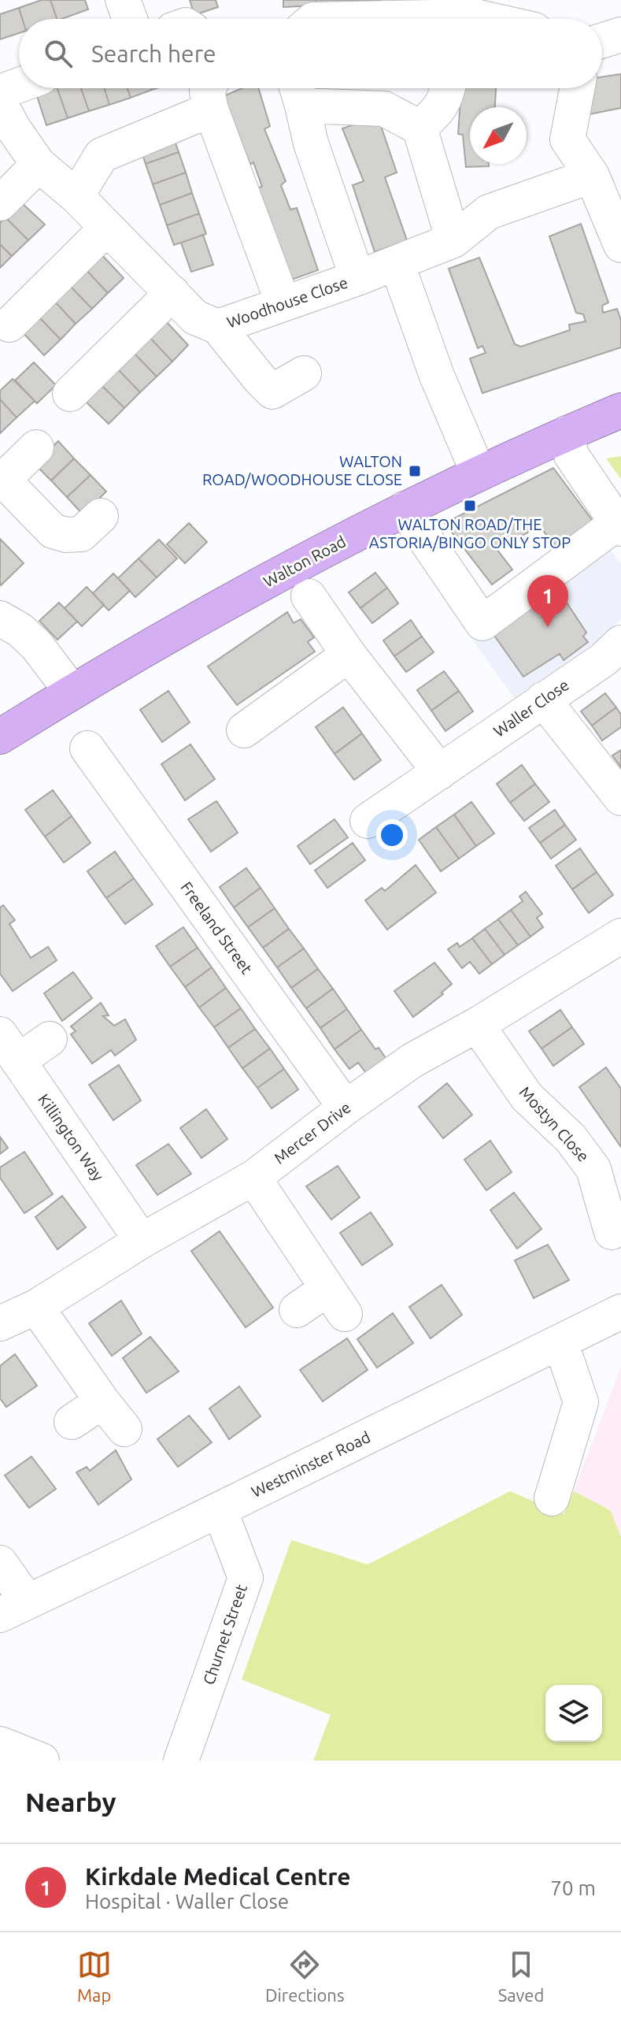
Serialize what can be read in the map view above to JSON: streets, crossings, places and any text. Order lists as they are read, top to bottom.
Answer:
{
  "streets": {
    "highway": ["Walton Road"],
    "street": [
      "Woodhouse Close",
      "Waller Close",
      "Freeland Street",
      "Mostyn Close",
      "Mercer Drive",
      "Killington Way",
      "Westminster Road",
      "Churnet Street"
    ]
  },
  "crossings": [
    ["Freeland Street", "Mercer Drive"],
    ["Mostyn Close", "Mercer Drive"],
    ["Mercer Drive", "Killington Way"],
    ["Westminster Road", "Churnet Street"]
  ],
  "places": {
    "transit": ["WALTON ROAD/WOODHOUSE CLOSE", "WALTON ROAD/THE ASTORIA/BINGO ONLY STOP"]
  },
  "north": "bottom left",
  "page": {
    "search": "Search here",
    "pins": "1",
    "heading": "Nearby",
    "list": [
      {
        "mark": "1",
        "name": "Kirkdale Medical Centre",
        "note": "Hospital · Waller Close",
        "value": "70 m"
      }
    ],
    "nav": ["Map", "Directions", "Saved"]
  }
}
